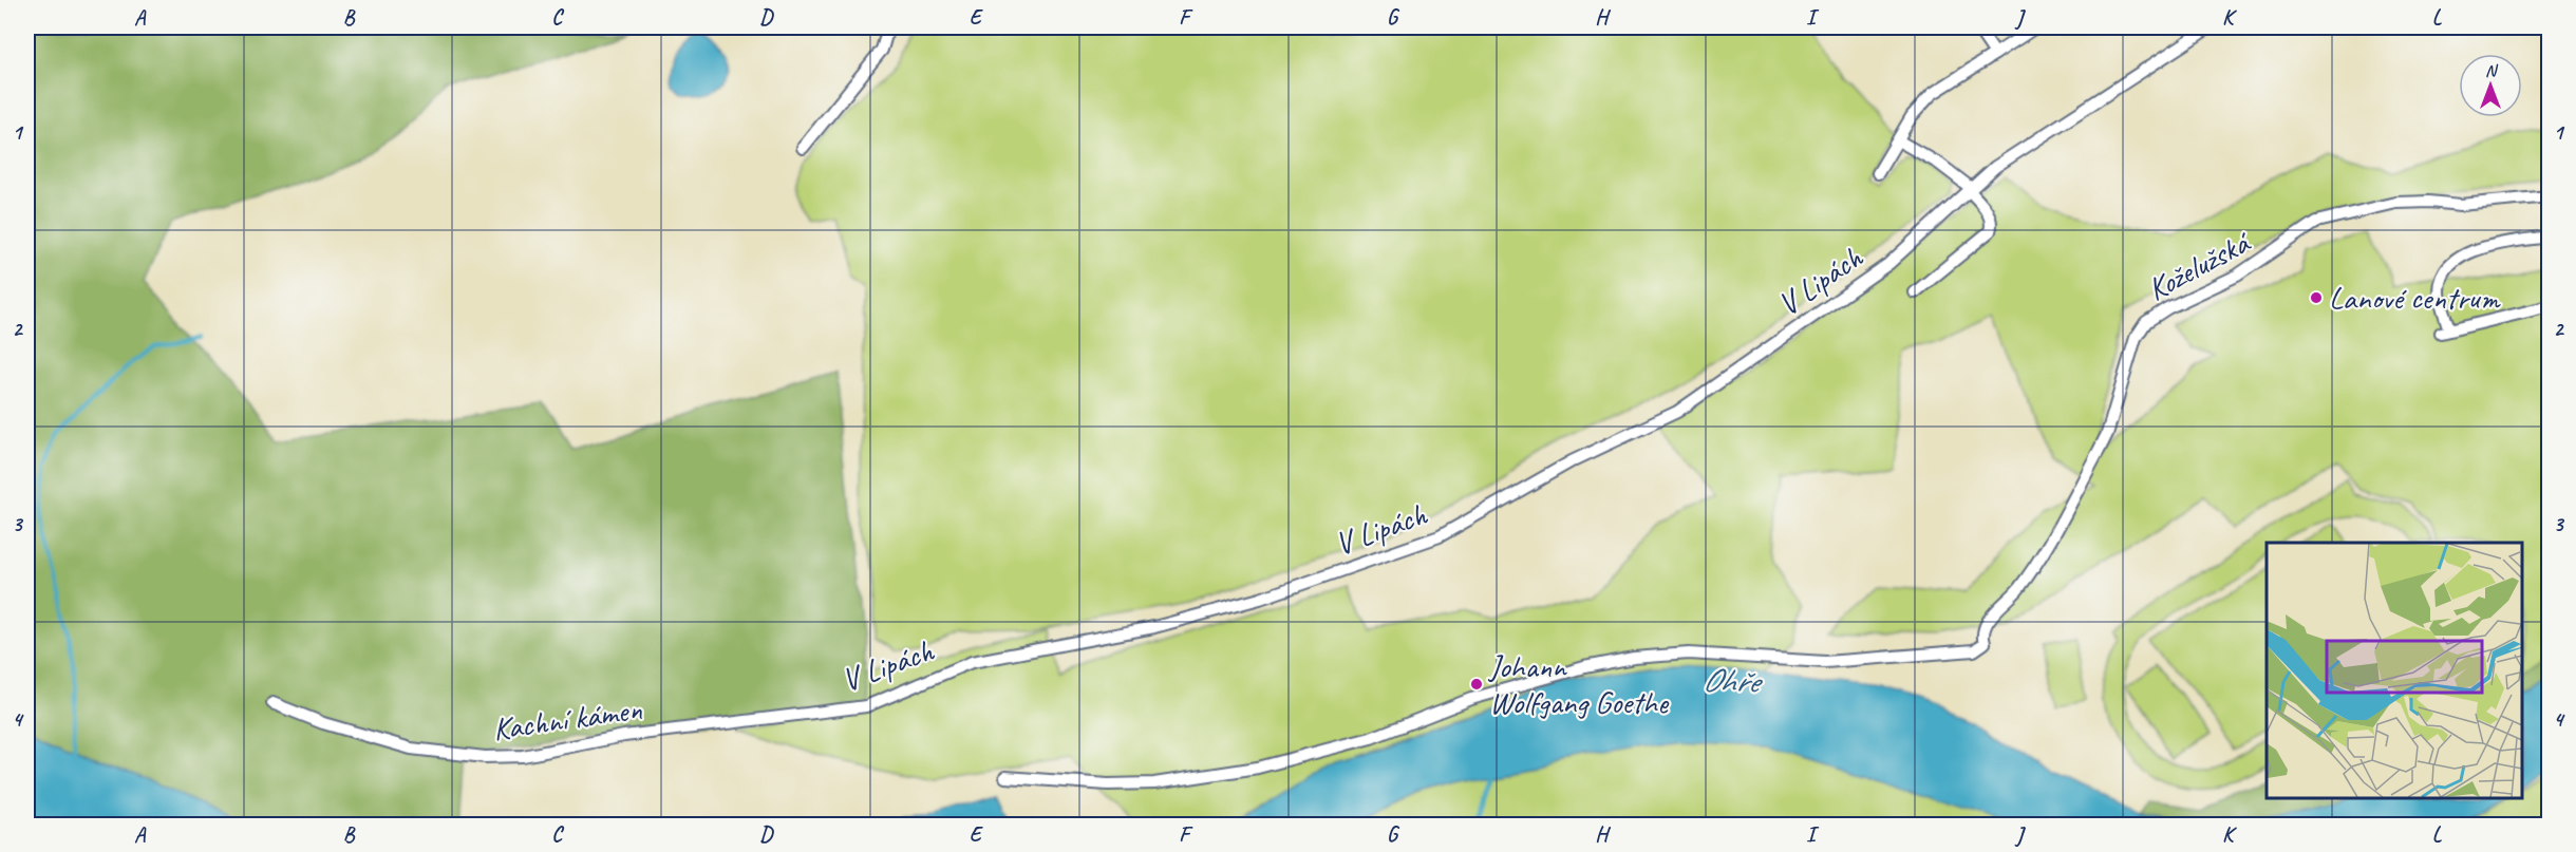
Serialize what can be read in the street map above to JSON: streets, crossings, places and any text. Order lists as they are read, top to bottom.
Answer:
{
  "streets": {
    "street": ["Koželužská", "V Lipách", "Kachní kámen"]
  },
  "crossings": [
    ["V Lipách", "Kachní kámen"]
  ],
  "water": ["Ohře"],
  "places": ["Lanové centrum", "Johann Wolfgang Goethe"],
  "north": "top",
  "grid": {
    "columns": [
      "A",
      "B",
      "C",
      "D",
      "E",
      "F",
      "G",
      "H",
      "I",
      "J",
      "K",
      "L"
    ],
    "rows": [
      "1",
      "2",
      "3",
      "4"
    ]
  }
}
